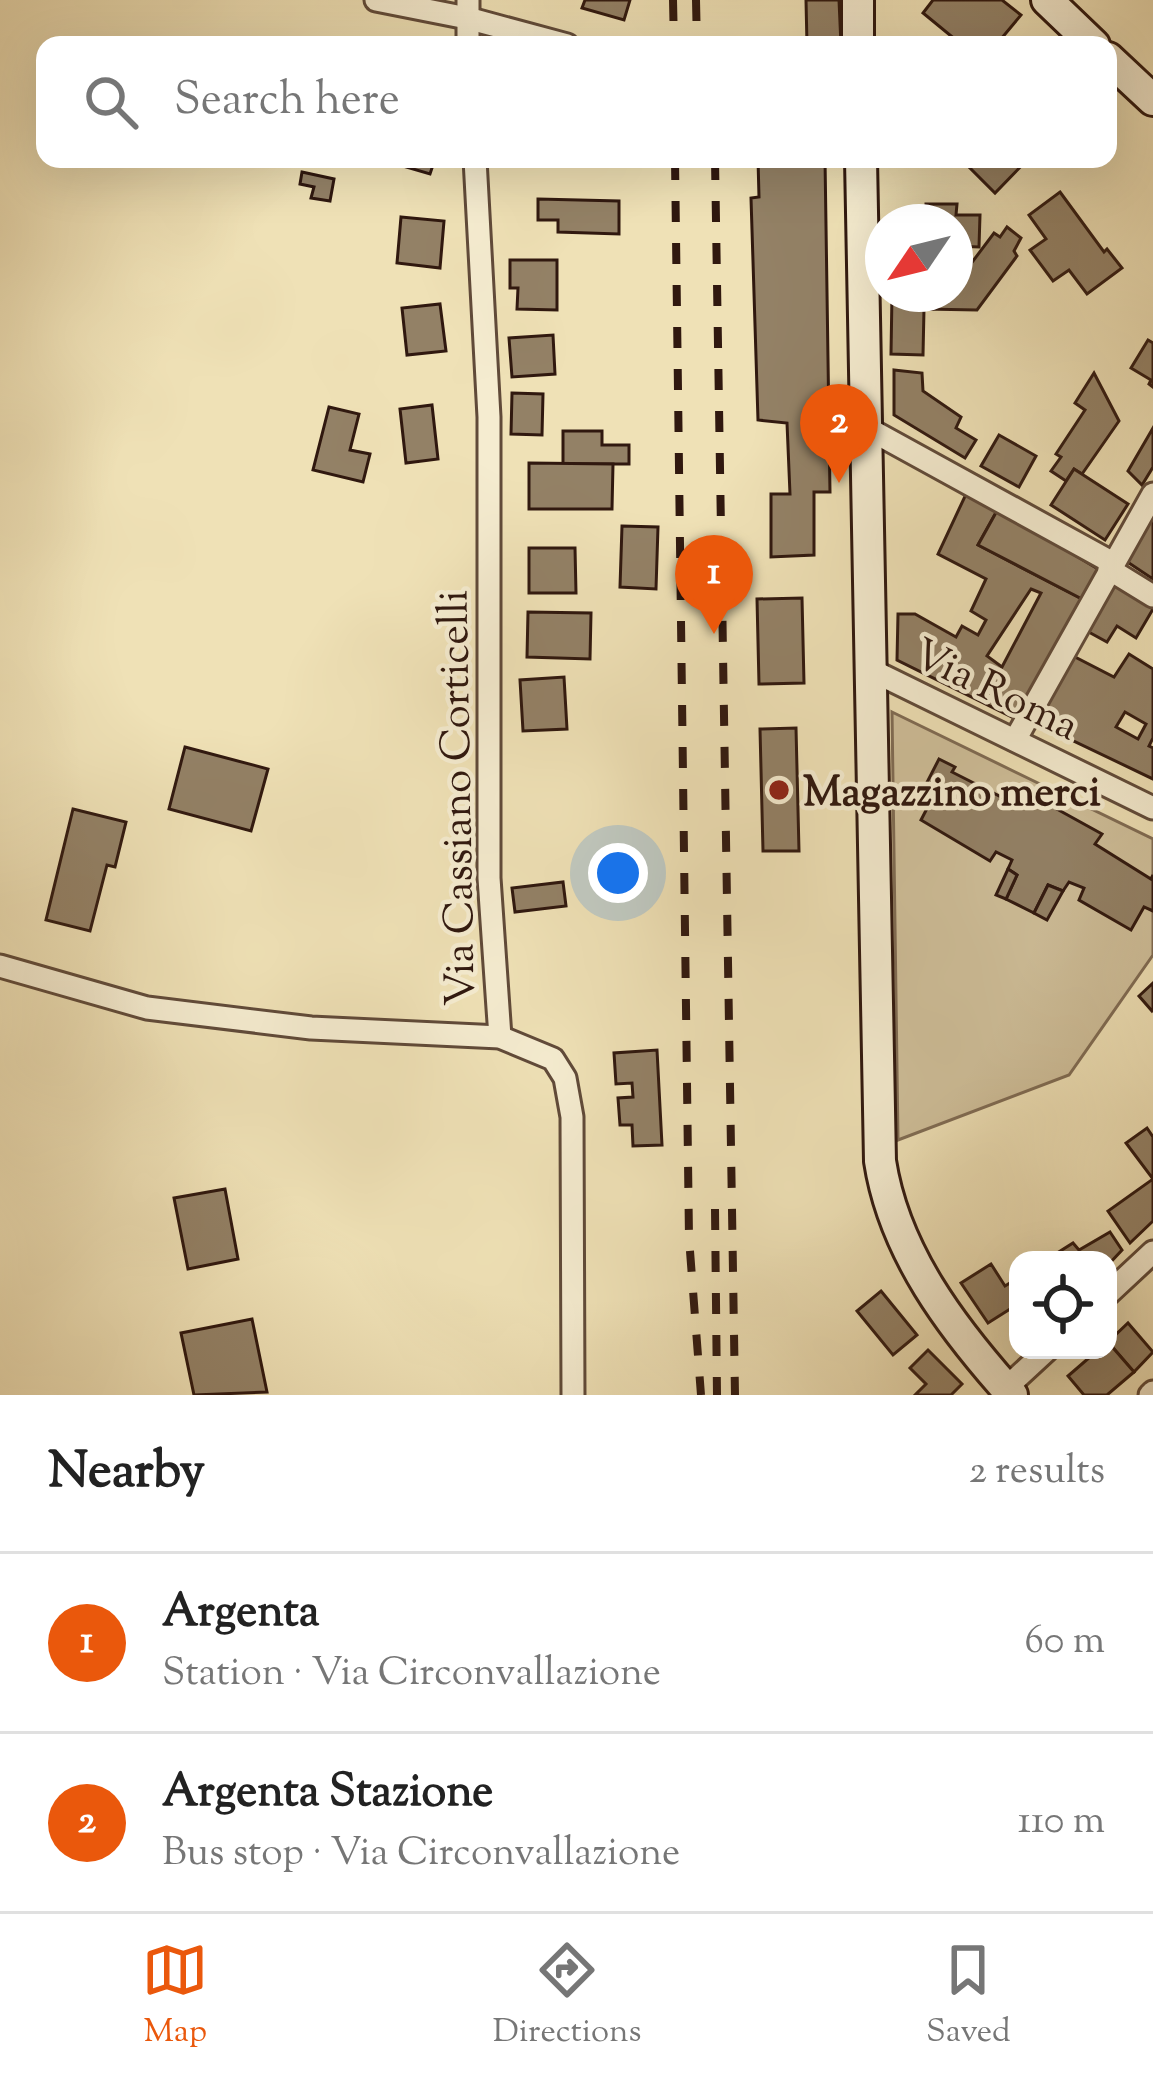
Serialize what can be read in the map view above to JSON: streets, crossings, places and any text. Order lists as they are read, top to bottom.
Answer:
{
  "streets": {
    "street": ["Via Roma", "Via Cassiano Corticelli"]
  },
  "places": ["Magazzino merci"],
  "north": "bottom left",
  "page": {
    "search": "Search here",
    "pins": ["2", "1"],
    "heading": ["Nearby", "2 results"],
    "list": [
      {
        "mark": "1",
        "name": "Argenta",
        "note": "Station · Via Circonvallazione",
        "value": "60 m"
      },
      {
        "mark": "2",
        "name": "Argenta Stazione",
        "note": "Bus stop · Via Circonvallazione",
        "value": "110 m"
      }
    ],
    "nav": ["Map", "Directions", "Saved"]
  }
}
